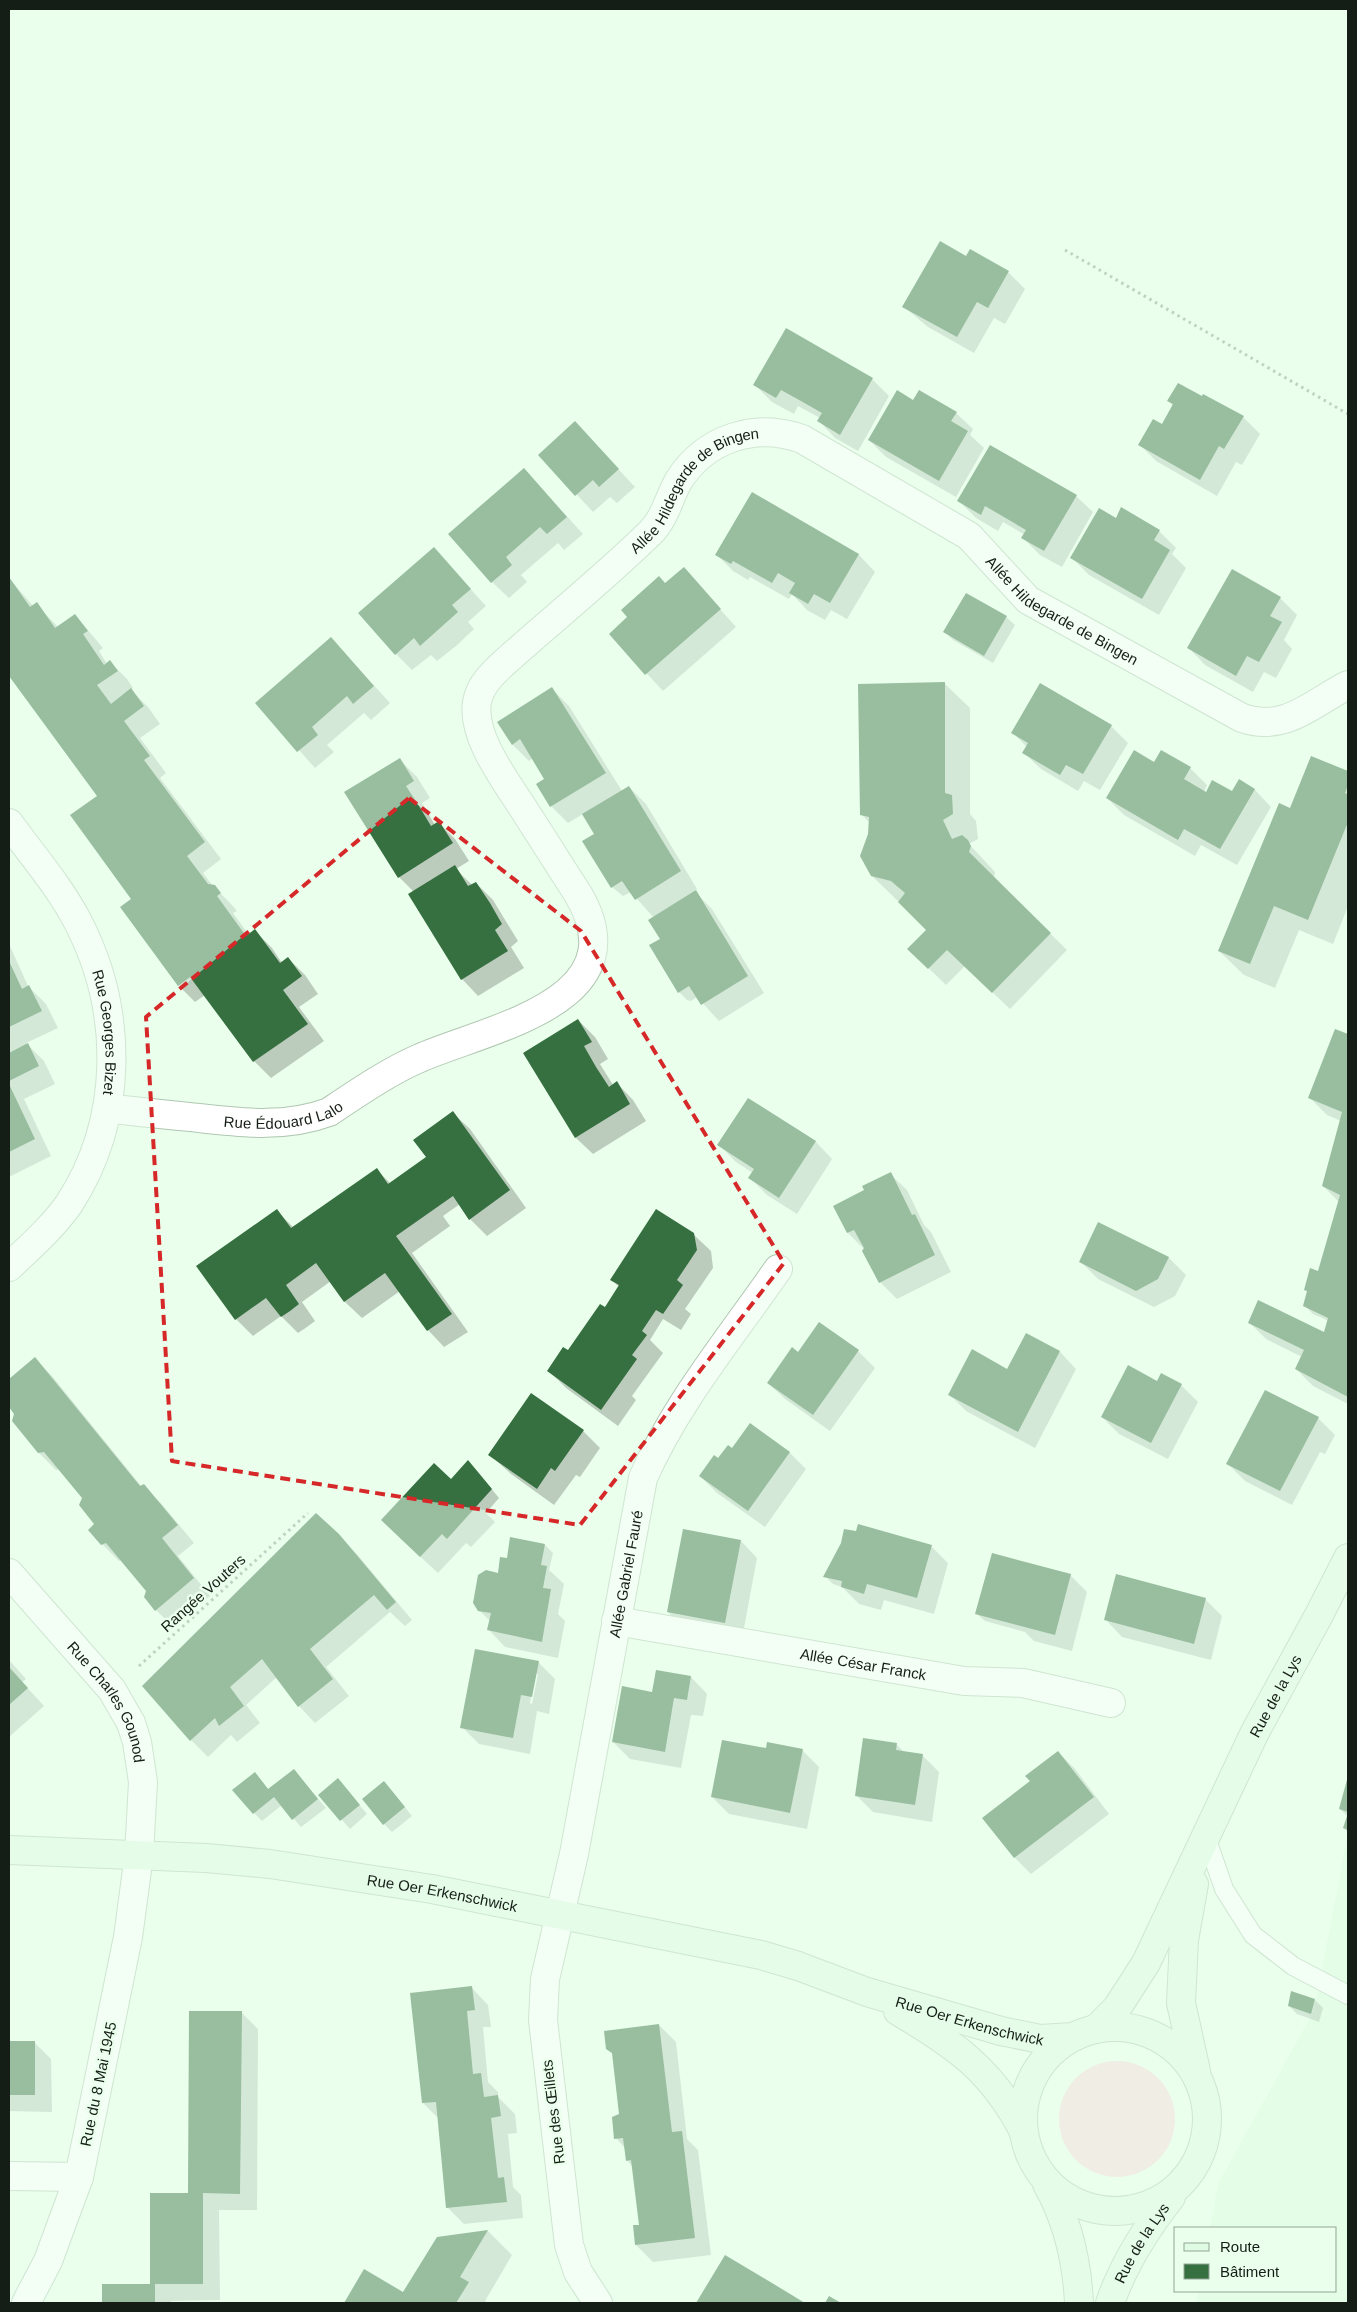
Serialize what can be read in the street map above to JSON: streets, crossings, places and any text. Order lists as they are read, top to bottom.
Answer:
{
  "streets": {
    "main road": ["Rue de la Lys", "Rue Oer Erkenschwick"],
    "street": [
      "Allée Hildegarde de Bingen",
      "Rue Georges Bizet",
      "Rue Édouard Lalo",
      "Allée Gabriel Fauré",
      "Allée César Franck",
      "Rue Charles Gounod",
      "Rue du 8 Mai 1945",
      "Rue des Œillets"
    ],
    "path": ["Rangée Vouters"]
  },
  "crossings": [
    ["Allée Hildegarde de Bingen", "Rue Édouard Lalo"],
    ["Rue Georges Bizet", "Rue Édouard Lalo"],
    ["Allée Gabriel Fauré", "Allée César Franck"],
    ["Allée Gabriel Fauré", "Rue Oer Erkenschwick"],
    ["Allée Gabriel Fauré", "Rue des Œillets"],
    ["Rangée Vouters", "Rue Charles Gounod"],
    ["Rue de la Lys", "Rue Oer Erkenschwick"],
    ["Rue Charles Gounod", "Rue Oer Erkenschwick"],
    ["Rue Charles Gounod", "Rue du 8 Mai 1945"],
    ["Rue Oer Erkenschwick", "Rue du 8 Mai 1945"],
    ["Rue Oer Erkenschwick", "Rue des Œillets"]
  ],
  "legend": ["Route", "Bâtiment"]
}
